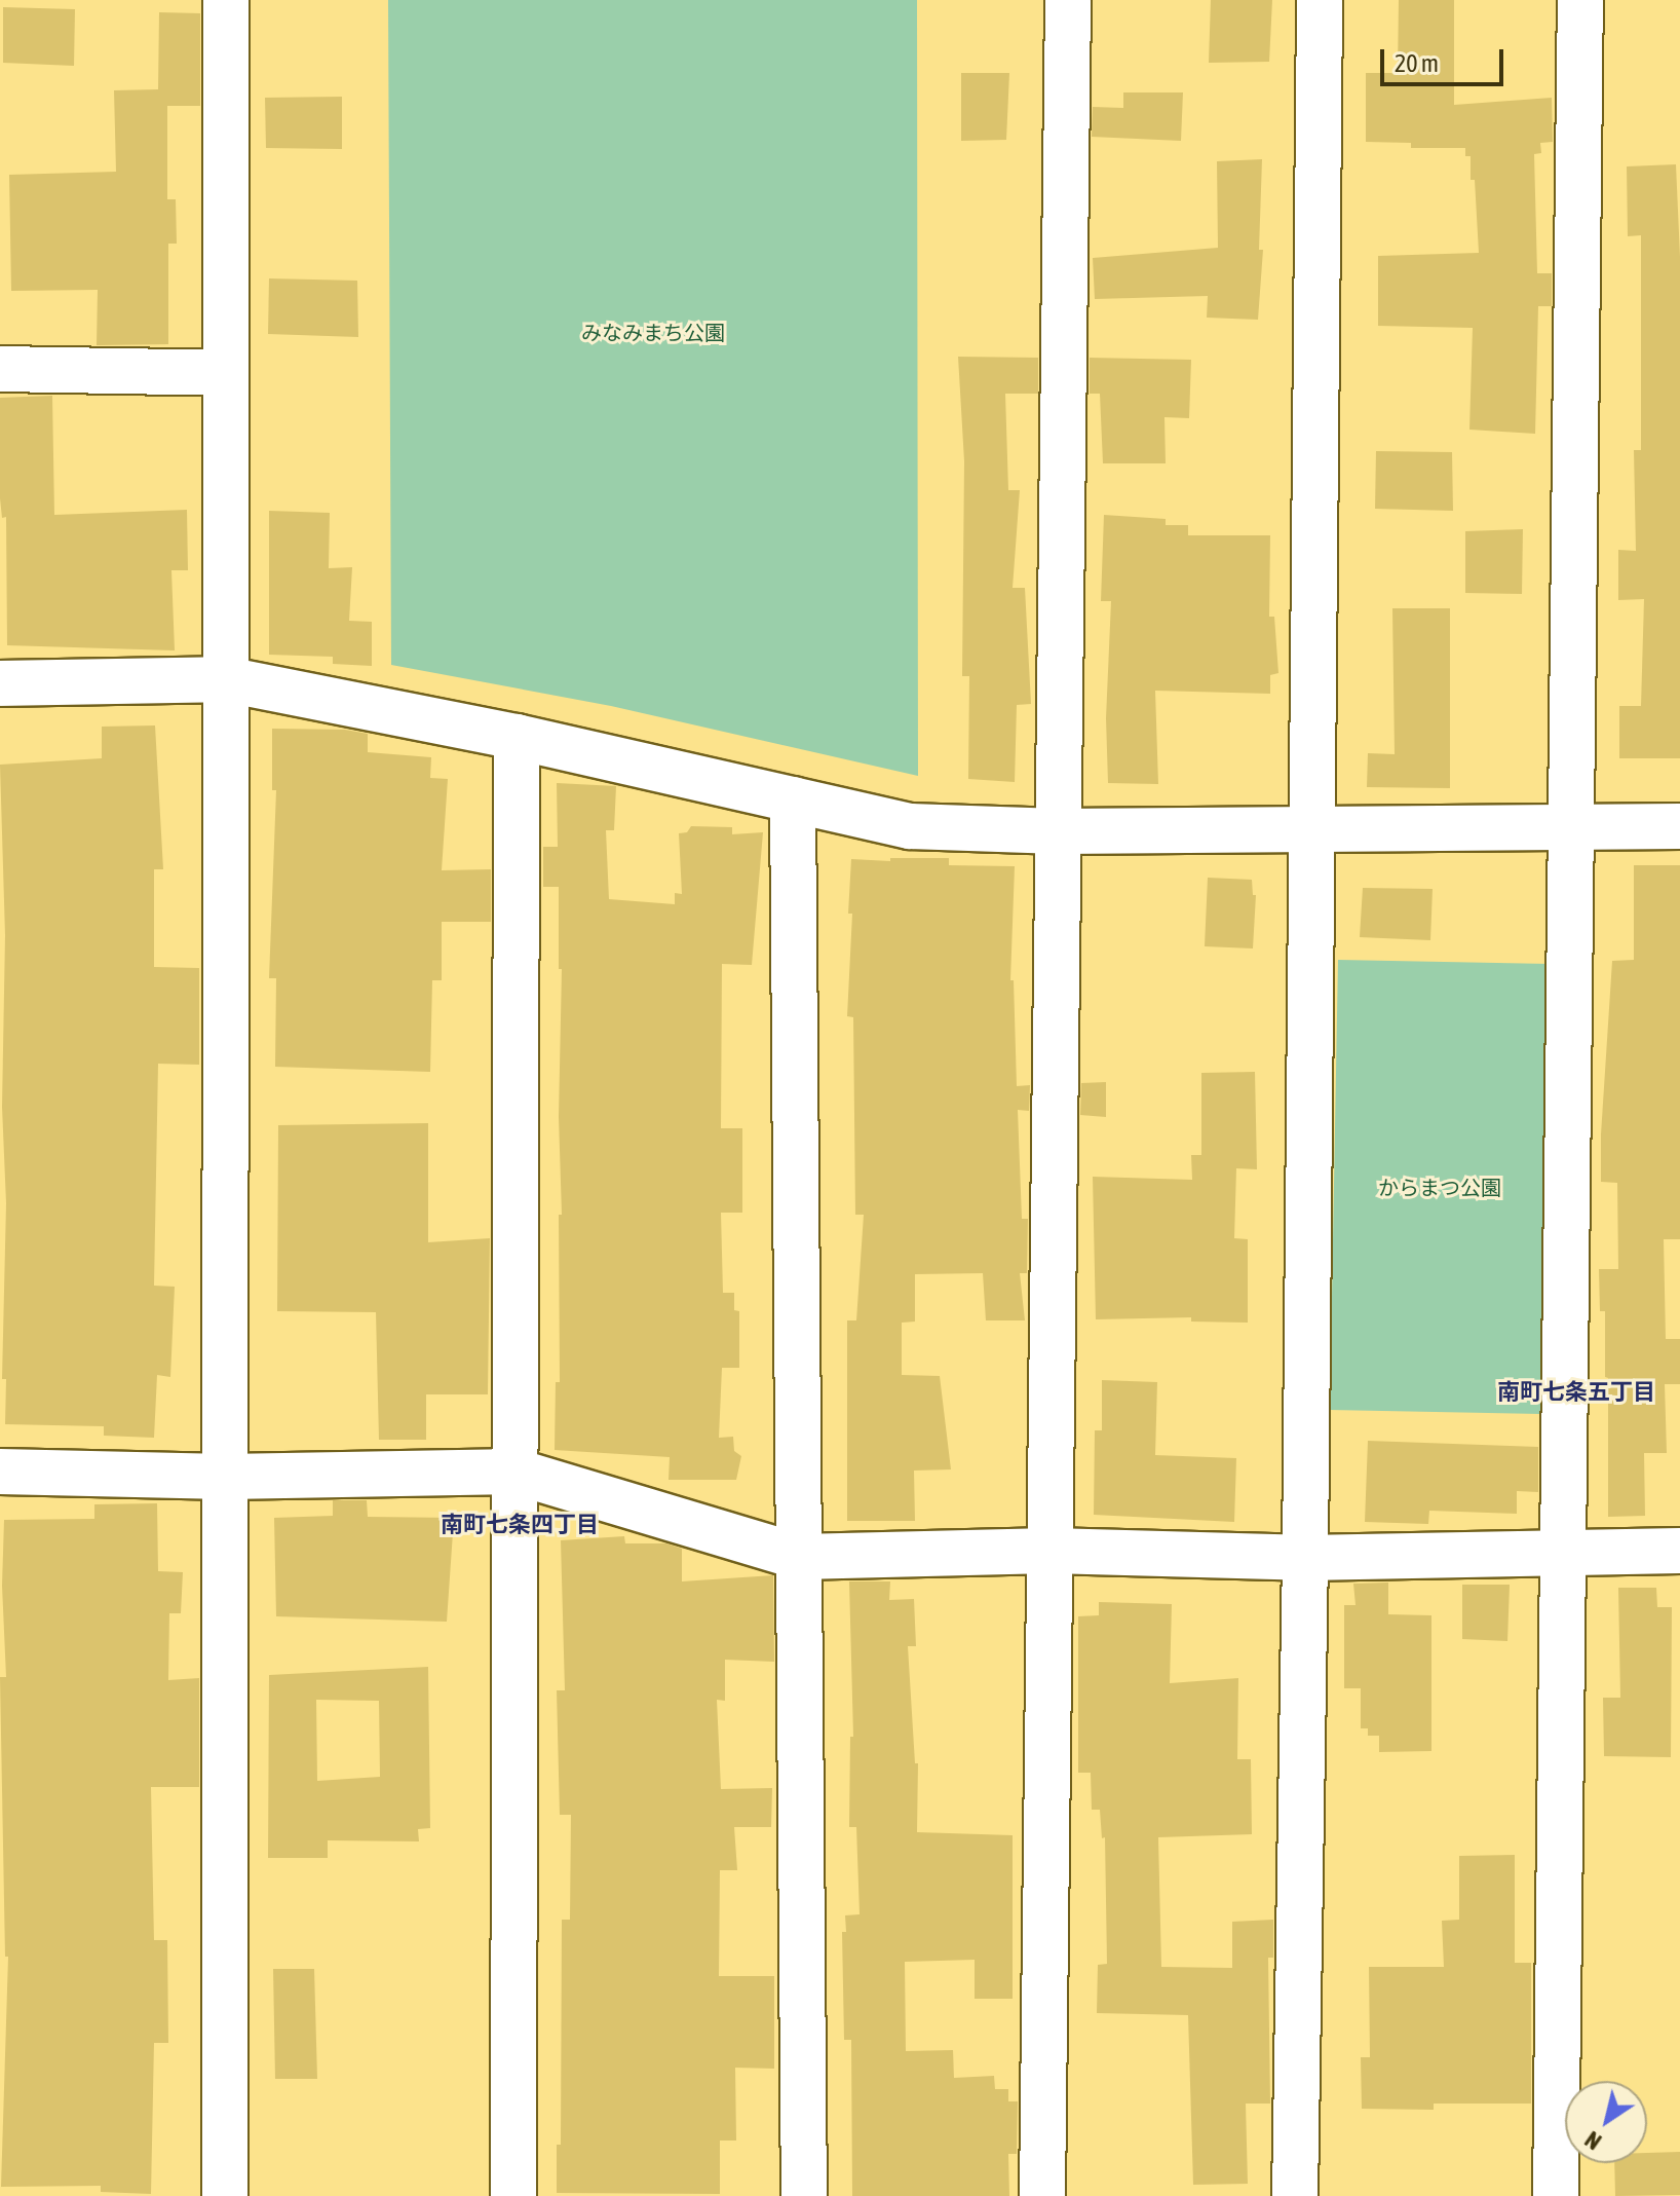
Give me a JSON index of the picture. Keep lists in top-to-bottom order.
{
  "districts": ["南町七条五丁目", "南町七条四丁目"],
  "parks": ["みなみまち公園", "からまつ公園"],
  "scale_bar": "20 m",
  "north": "bottom left"
}
